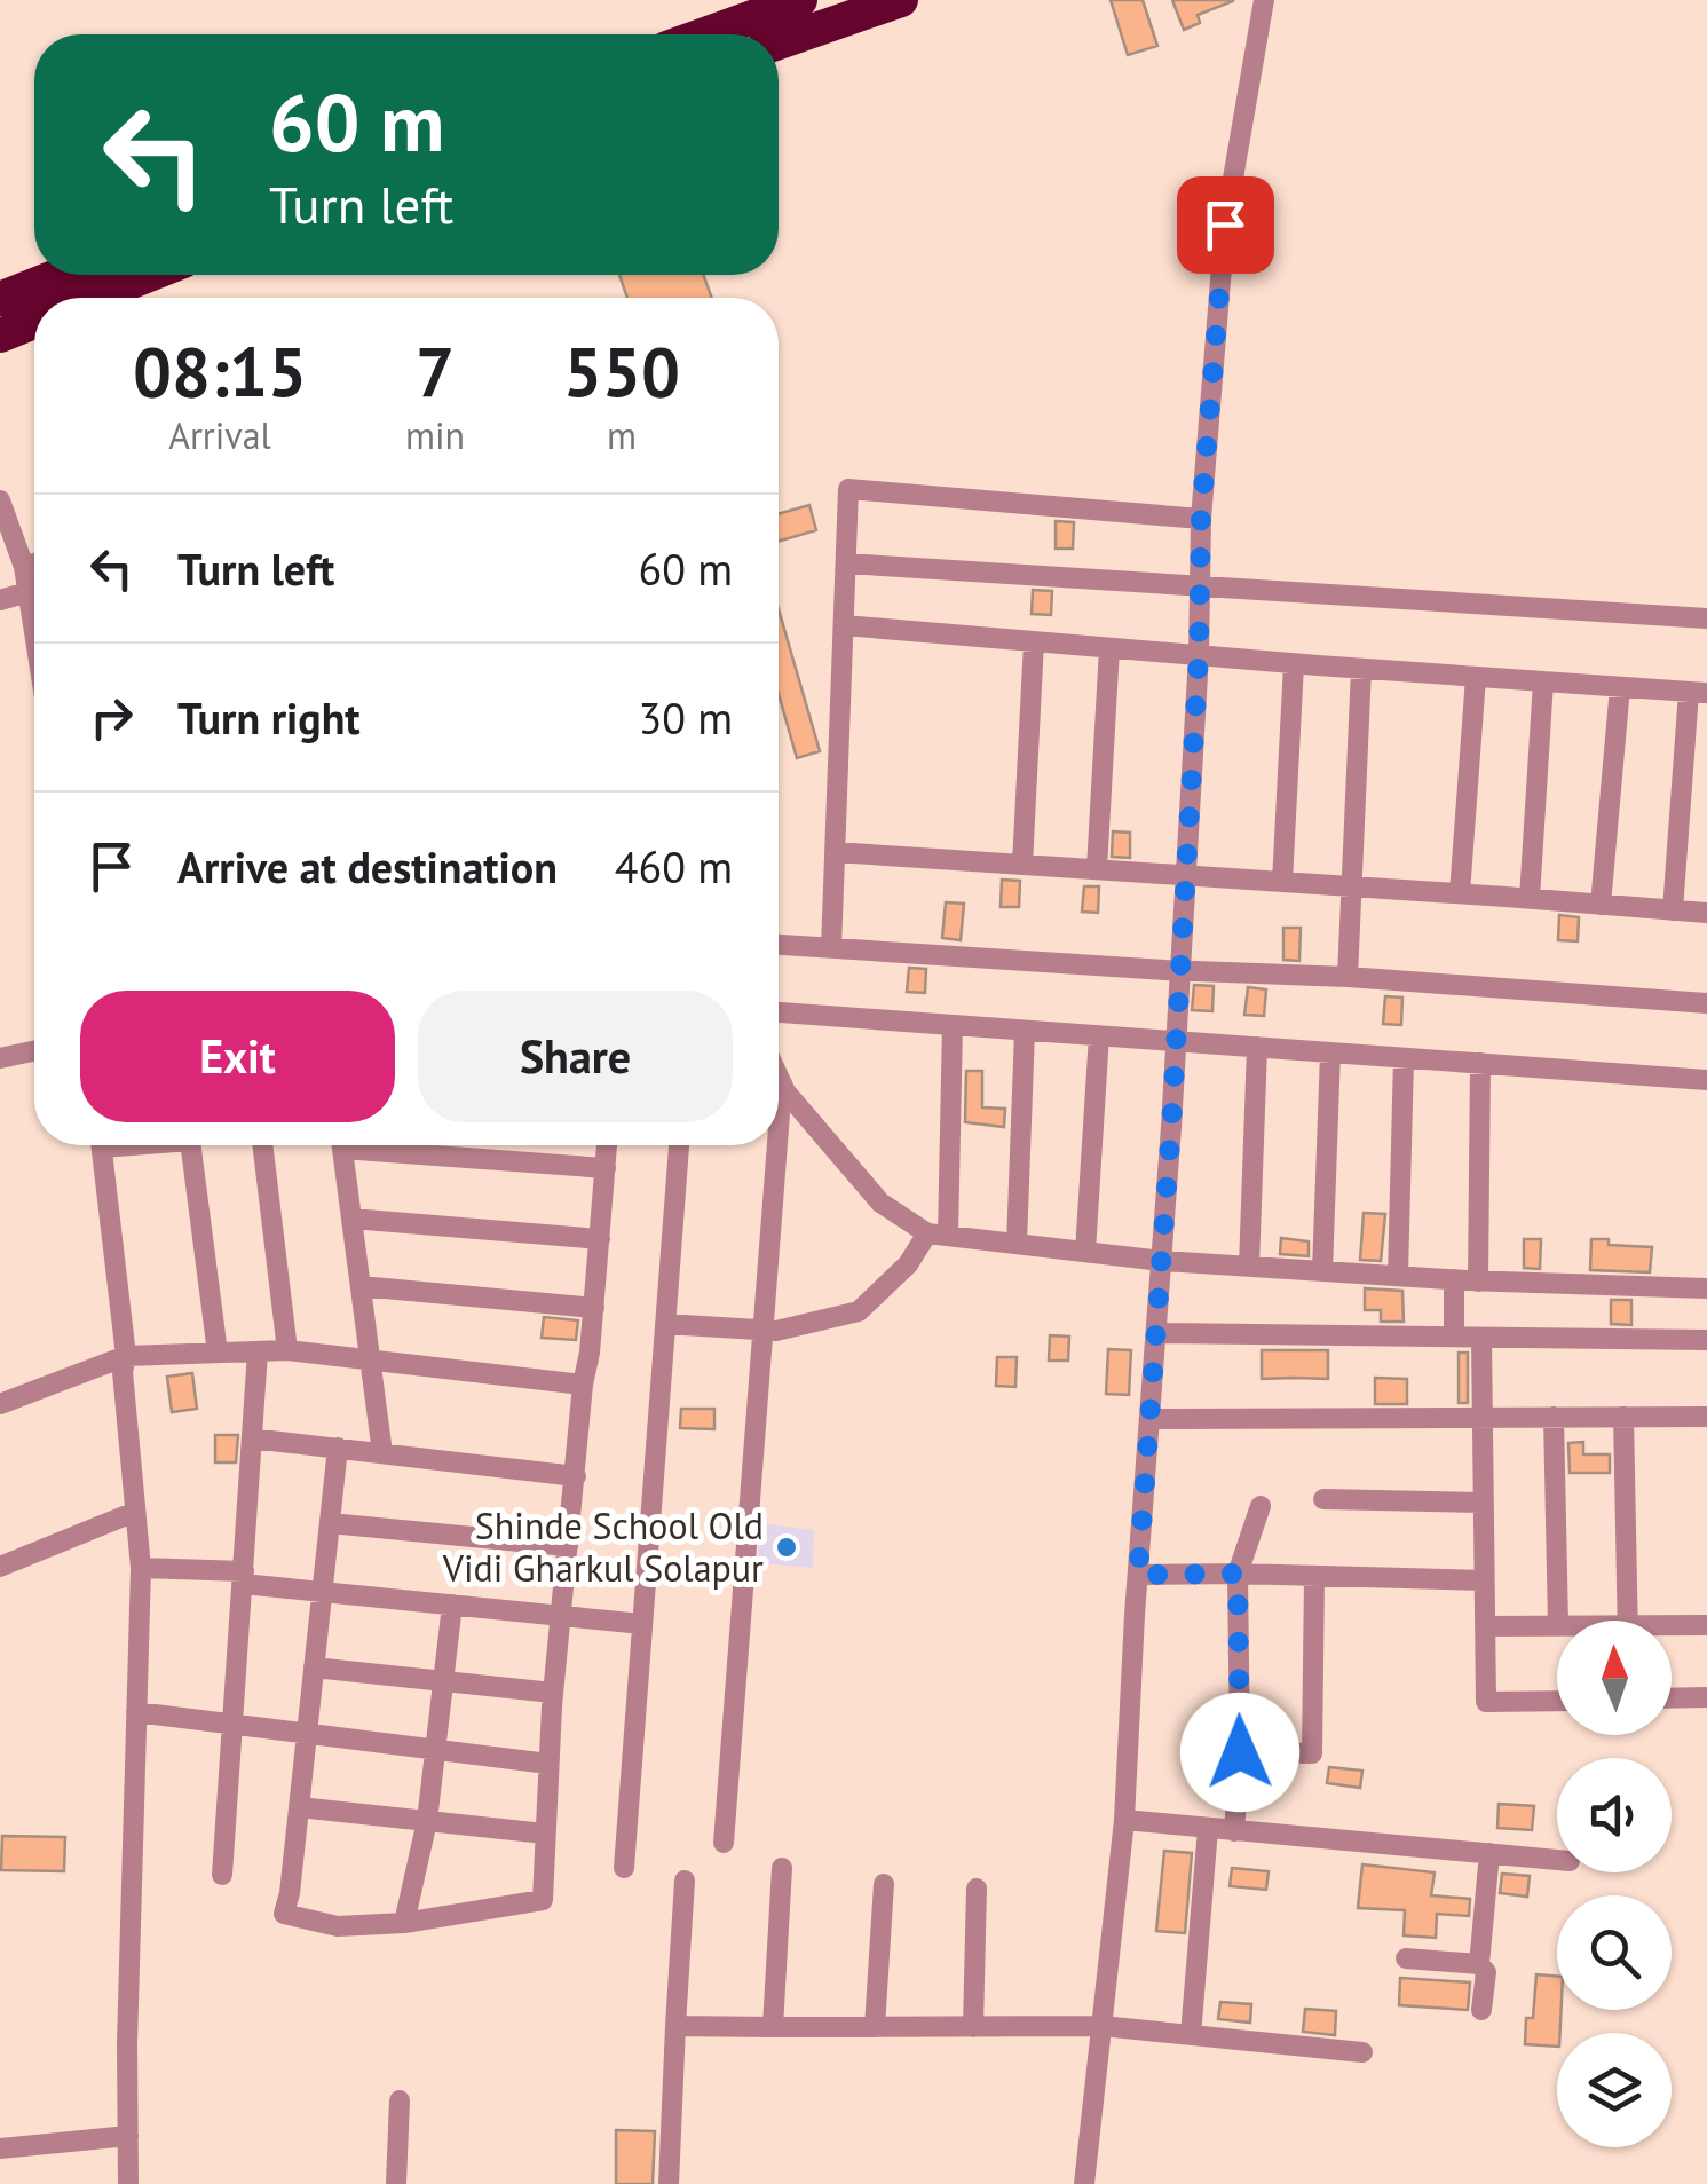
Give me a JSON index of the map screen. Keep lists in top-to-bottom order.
{
  "places": ["Shinde School Old Vidi Gharkul Solapur"],
  "north": "top",
  "page": {
    "turn": ["60 m", "Turn left"],
    "eta": [
      "08:15",
      "Arrival",
      "7",
      "min",
      "550",
      "m"
    ],
    "list": [
      {
        "name": "Turn left",
        "value": "60 m"
      },
      {
        "name": "Turn right",
        "value": "30 m"
      },
      {
        "name": "Arrive at destination",
        "value": "460 m"
      }
    ],
    "buttons": ["Exit", "Share"]
  }
}
